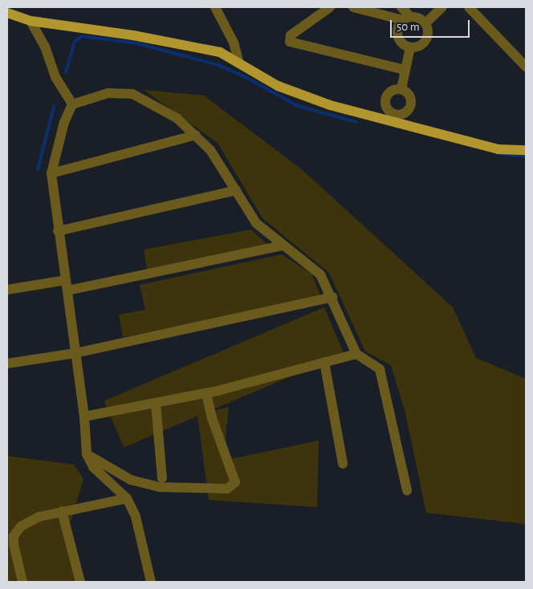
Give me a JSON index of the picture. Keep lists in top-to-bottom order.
{
  "scale_bar": "50 m"
}
